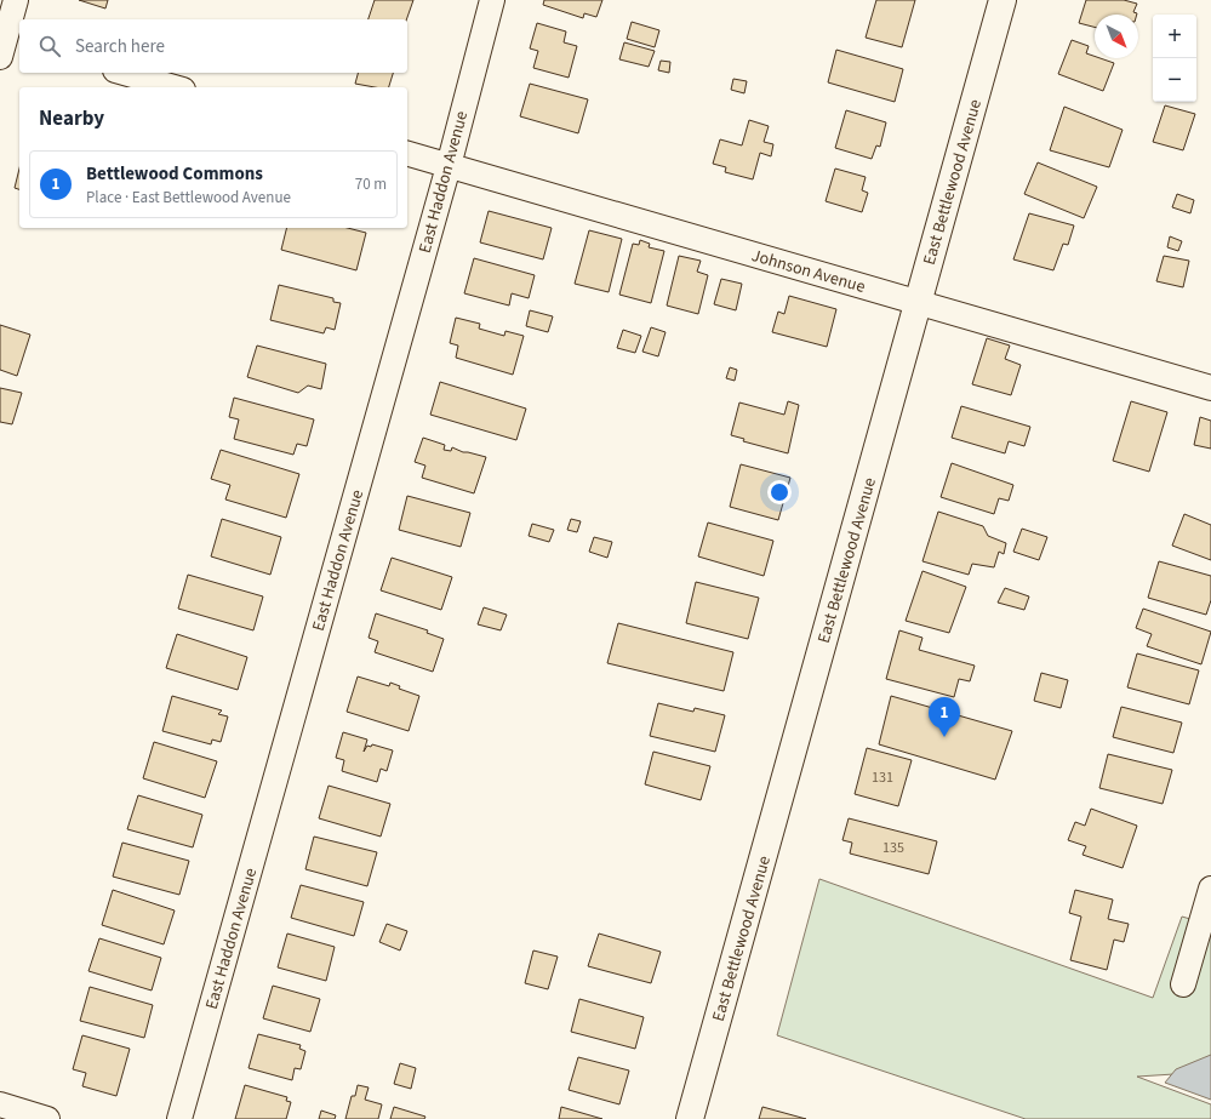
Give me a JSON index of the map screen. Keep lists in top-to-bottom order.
{
  "streets": {
    "street": ["East Haddon Avenue", "East Bettlewood Avenue", "Johnson Avenue"]
  },
  "crossings": [
    ["East Haddon Avenue", "Johnson Avenue"],
    ["East Bettlewood Avenue", "Johnson Avenue"]
  ],
  "house_numbers": ["131", "135"],
  "north": "bottom right",
  "page": {
    "map_buttons": ["+", "−"],
    "search": "Search here",
    "heading": "Nearby",
    "list": [
      {
        "mark": "1",
        "name": "Bettlewood Commons",
        "note": "Place · East Bettlewood Avenue",
        "value": "70 m"
      }
    ],
    "pins": "1"
  }
}
